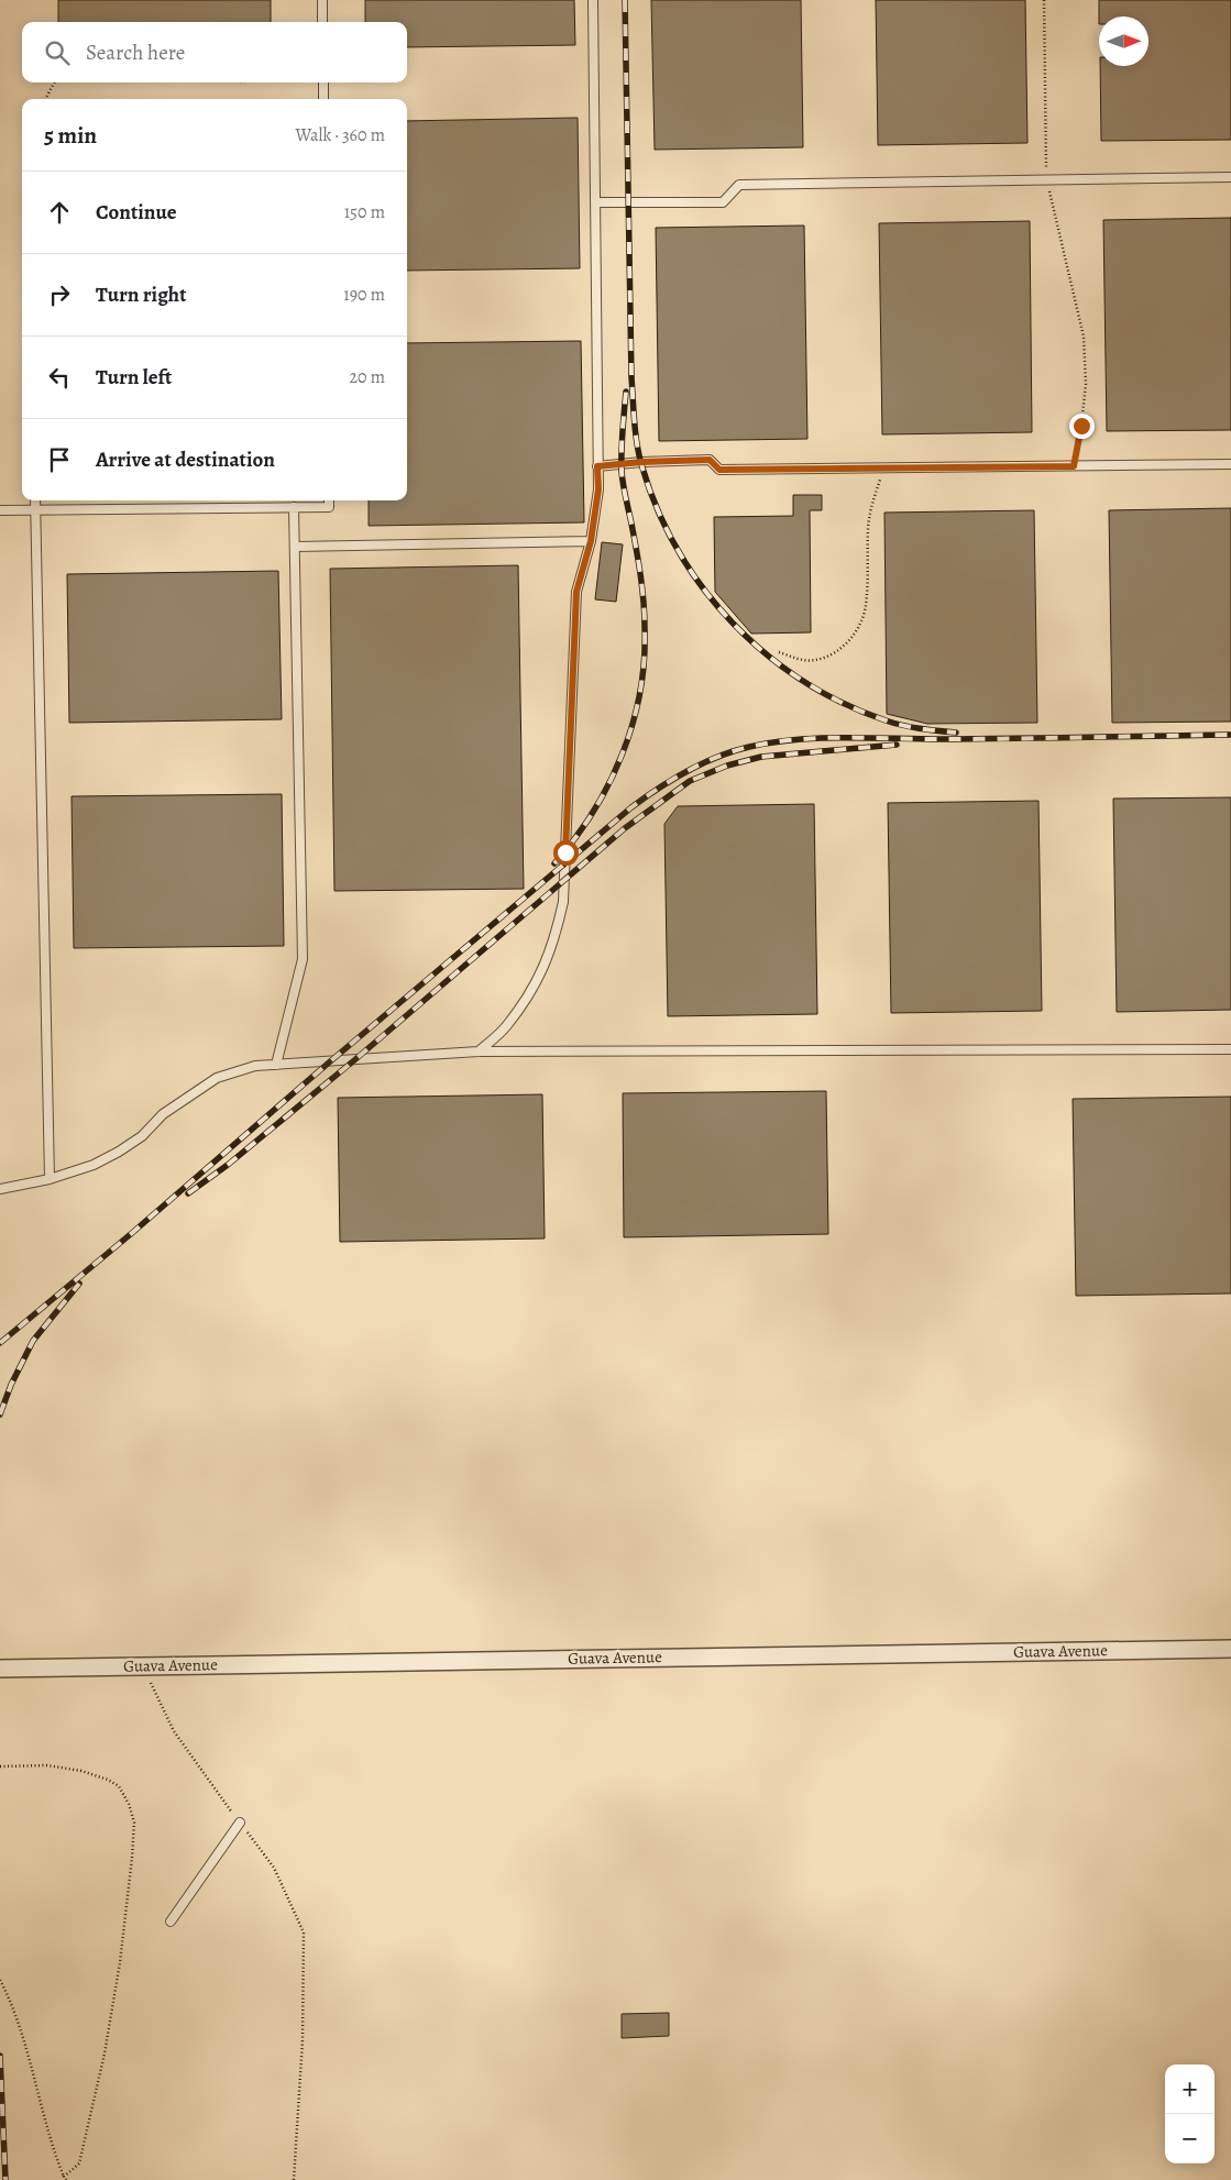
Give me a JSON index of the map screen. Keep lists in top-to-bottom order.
{
  "streets": {
    "street": ["Guava Avenue"]
  },
  "north": "right",
  "page": {
    "search": "Search here",
    "heading": ["5 min", "Walk · 360 m"],
    "list": [
      ["Continue", "150 m"],
      ["Turn right", "190 m"],
      ["Turn left", "20 m"],
      "Arrive at destination"
    ],
    "map_buttons": ["+", "−"]
  }
}
